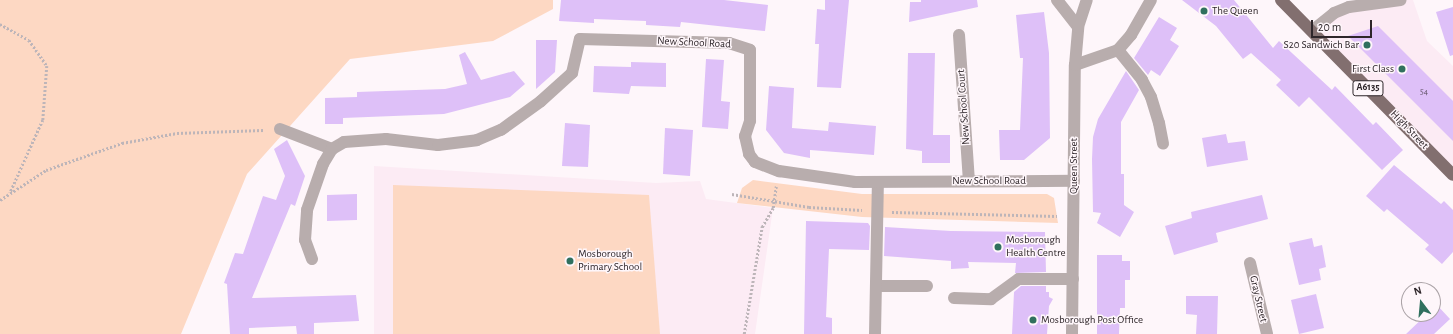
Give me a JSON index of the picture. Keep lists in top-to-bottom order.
{
  "streets": {
    "main road": ["A6135", "High Street"],
    "street": [
      "New School Road",
      "New School Court",
      "Queen Street",
      "Gray Street"
    ]
  },
  "crossings": [
    ["New School Road", "New School Court"],
    ["New School Road", "Queen Street"]
  ],
  "places": [
    "The Queen",
    "S20 Sandwich Bar",
    "First Class",
    "Mosborough Health Centre",
    "Mosborough Primary School",
    "Mosborough Post Office"
  ],
  "house_numbers": ["54"],
  "scale_bar": "20 m",
  "north": "top"
}
